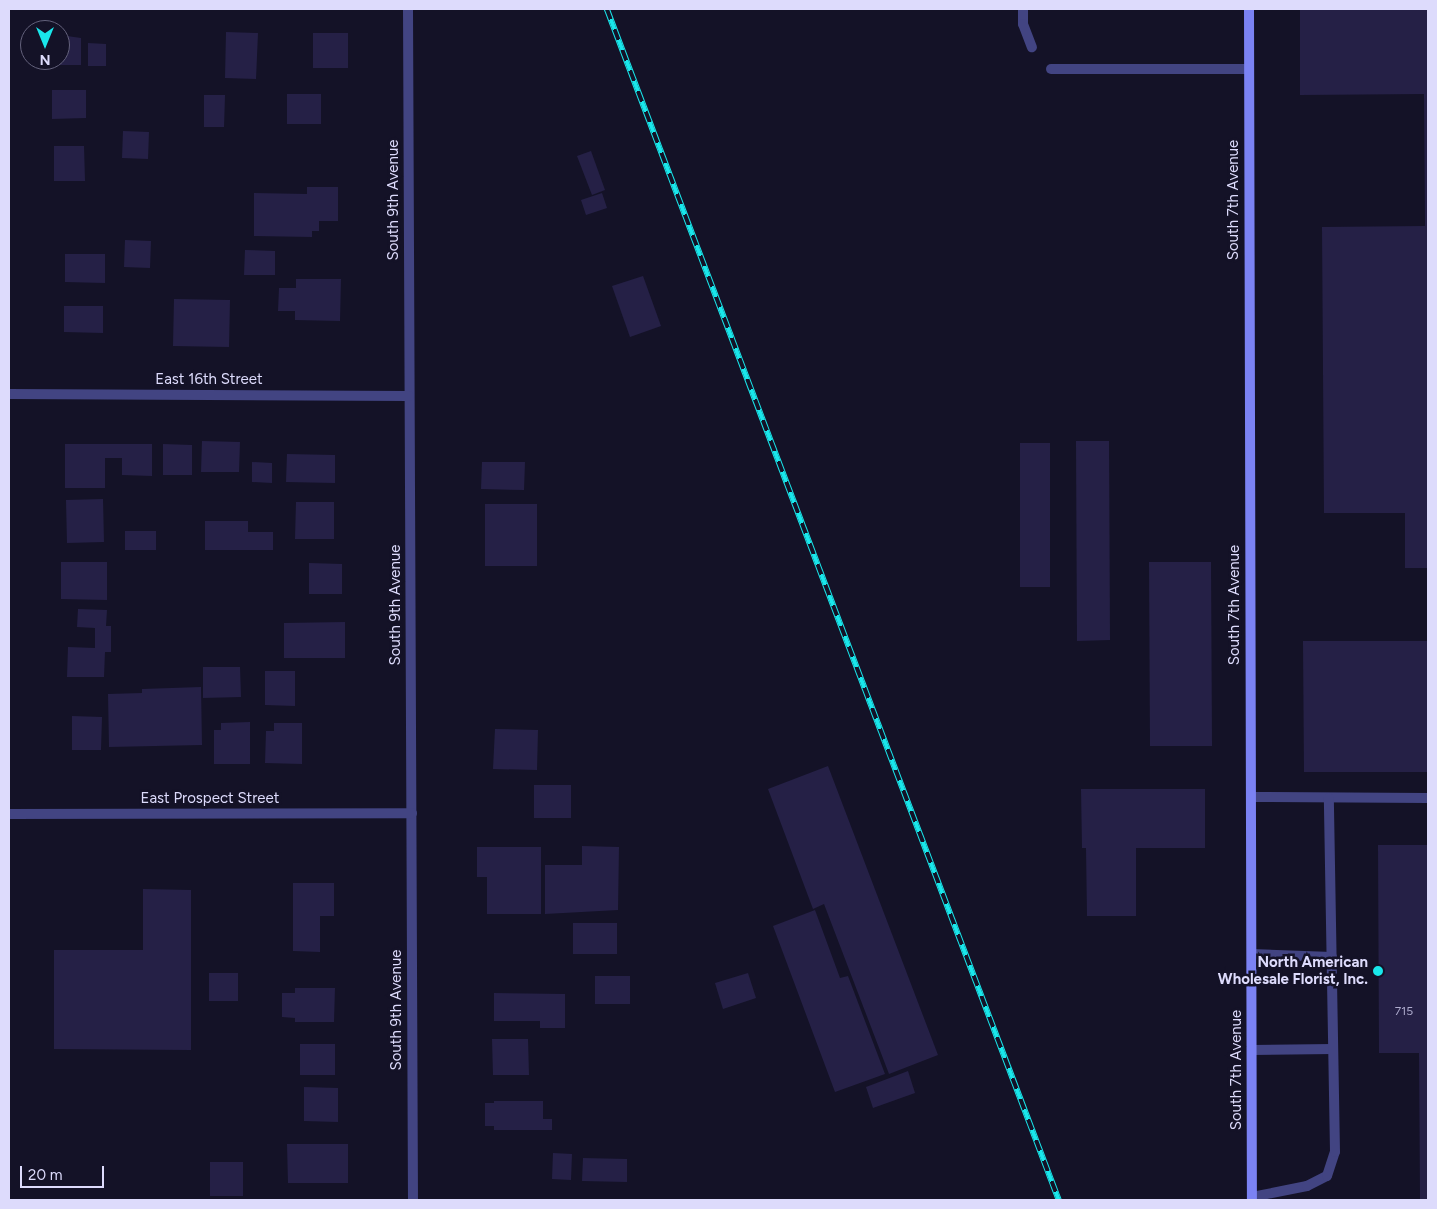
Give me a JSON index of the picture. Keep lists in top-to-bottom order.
{
  "streets": {
    "street": [
      "South 9th Avenue",
      "South 7th Avenue",
      "East 16th Street",
      "East Prospect Street"
    ]
  },
  "crossings": [
    ["South 9th Avenue", "East 16th Street"],
    ["South 9th Avenue", "East Prospect Street"]
  ],
  "places": ["North American Wholesale Florist, Inc."],
  "house_numbers": ["715"],
  "scale_bar": "20 m",
  "north": "bottom"
}
